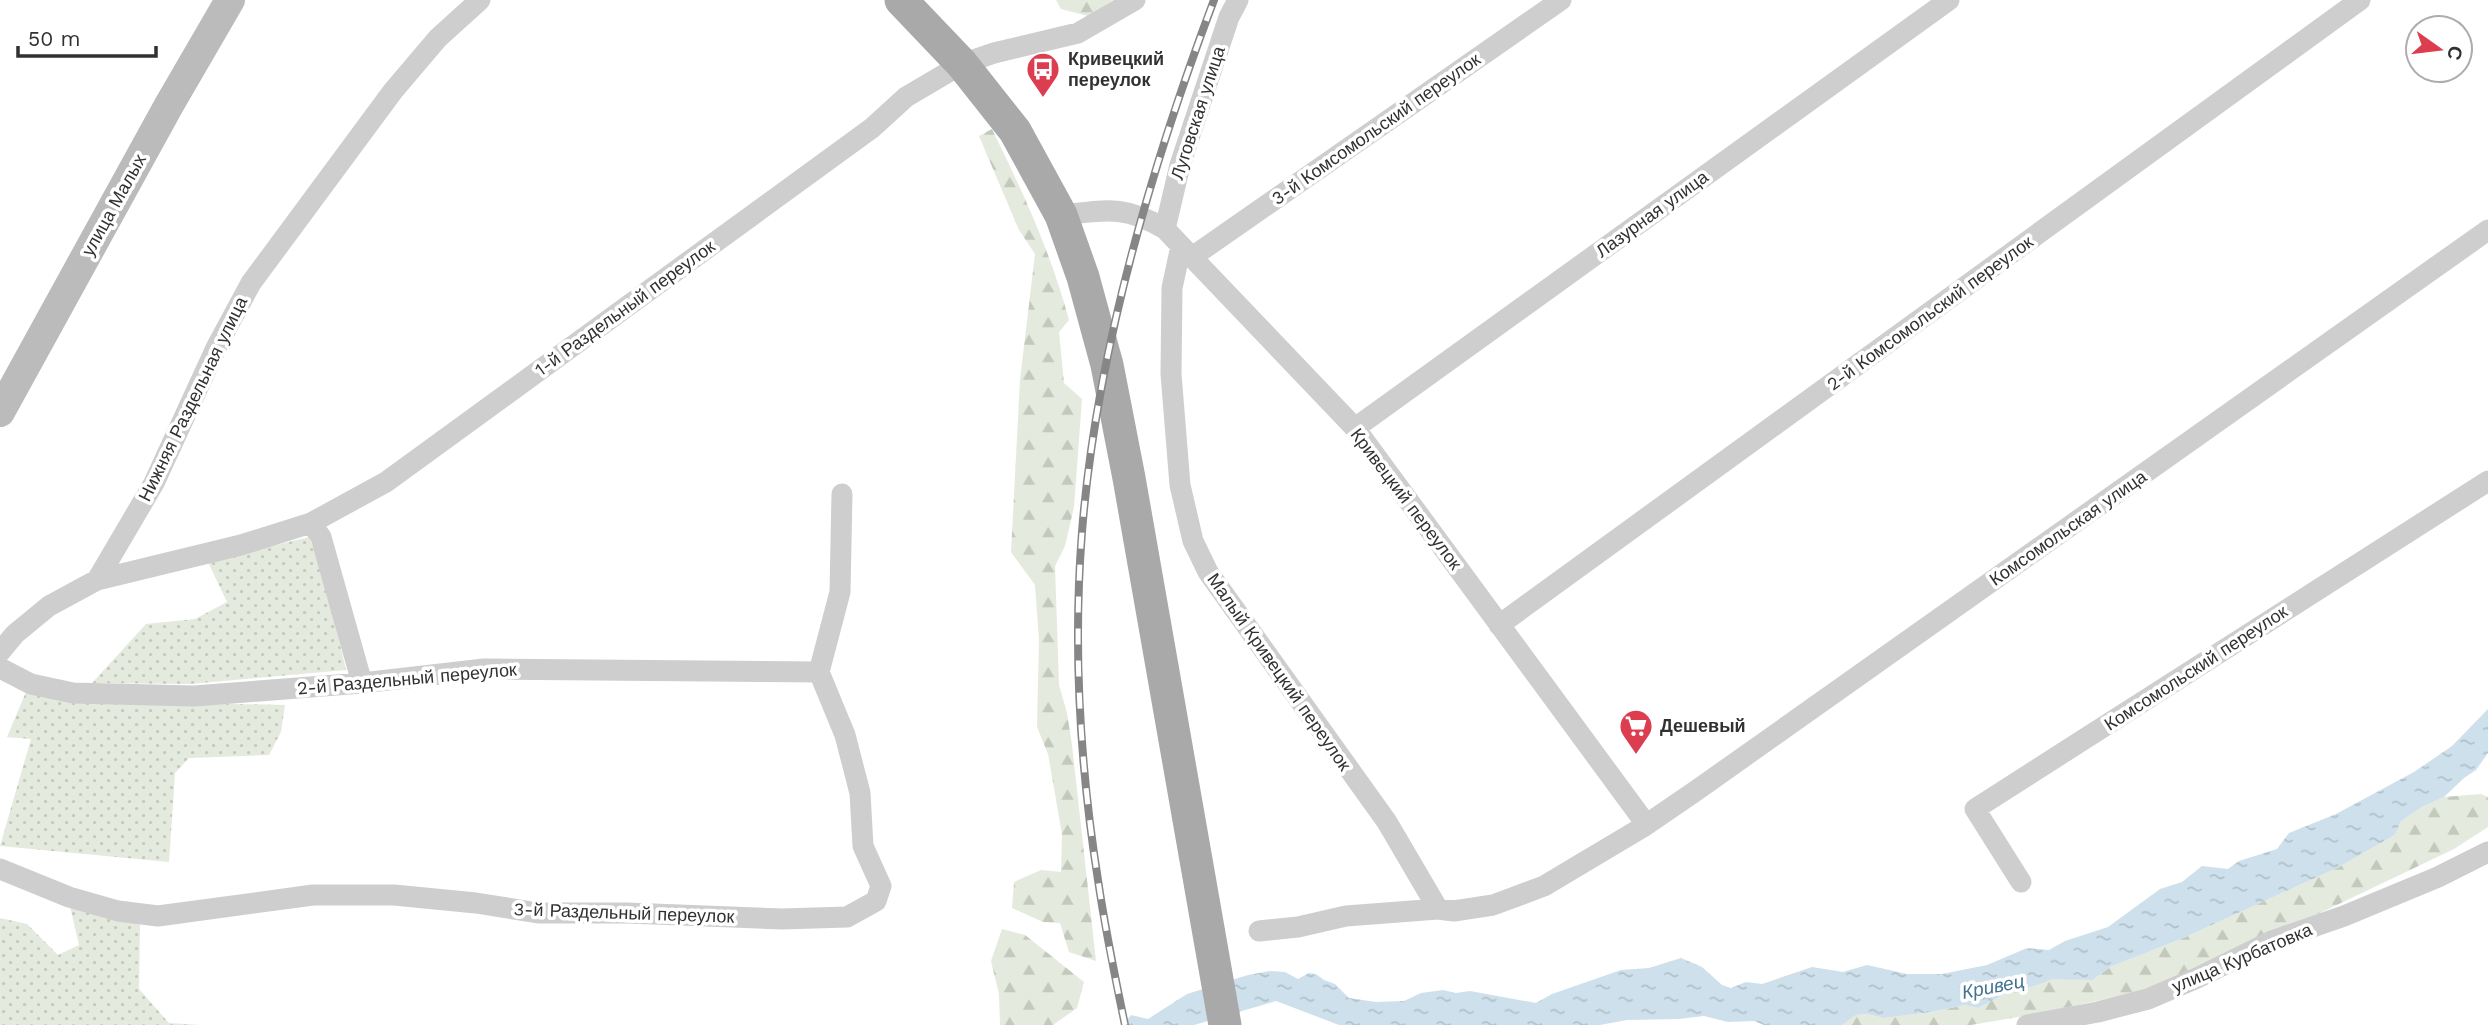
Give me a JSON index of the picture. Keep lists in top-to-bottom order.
{
  "streets": {
    "street": [
      "Луговская улица",
      "3-й Комсомольский переулок",
      "улица Малых",
      "Лазурная улица",
      "1-й Раздельный переулок",
      "2-й Комсомольский переулок",
      "Нижняя Раздельная улица",
      "Кривецкий переулок",
      "Комсомольская улица",
      "Комсомольский переулок",
      "Малый Кривецкий переулок",
      "2-й Раздельный переулок",
      "3-й Раздельный переулок",
      "улица Курбатовка"
    ]
  },
  "crossings": [
    ["Луговская улица", "Кривецкий переулок"],
    ["3-й Комсомольский переулок", "Кривецкий переулок"],
    ["3-й Комсомольский переулок", "Малый Кривецкий переулок"],
    ["Лазурная улица", "Кривецкий переулок"],
    ["1-й Раздельный переулок", "Нижняя Раздельная улица"],
    ["2-й Комсомольский переулок", "Кривецкий переулок"],
    ["Кривецкий переулок", "Комсомольская улица"],
    ["Кривецкий переулок", "Малый Кривецкий переулок"],
    ["Комсомольская улица", "Малый Кривецкий переулок"],
    ["2-й Раздельный переулок", "3-й Раздельный переулок"]
  ],
  "water": ["Кривец"],
  "places": {
    "bus stop": ["Кривецкий переулок"],
    "supermarket": ["Дешевый"]
  },
  "scale_bar": "50 m",
  "north": "right"
}
